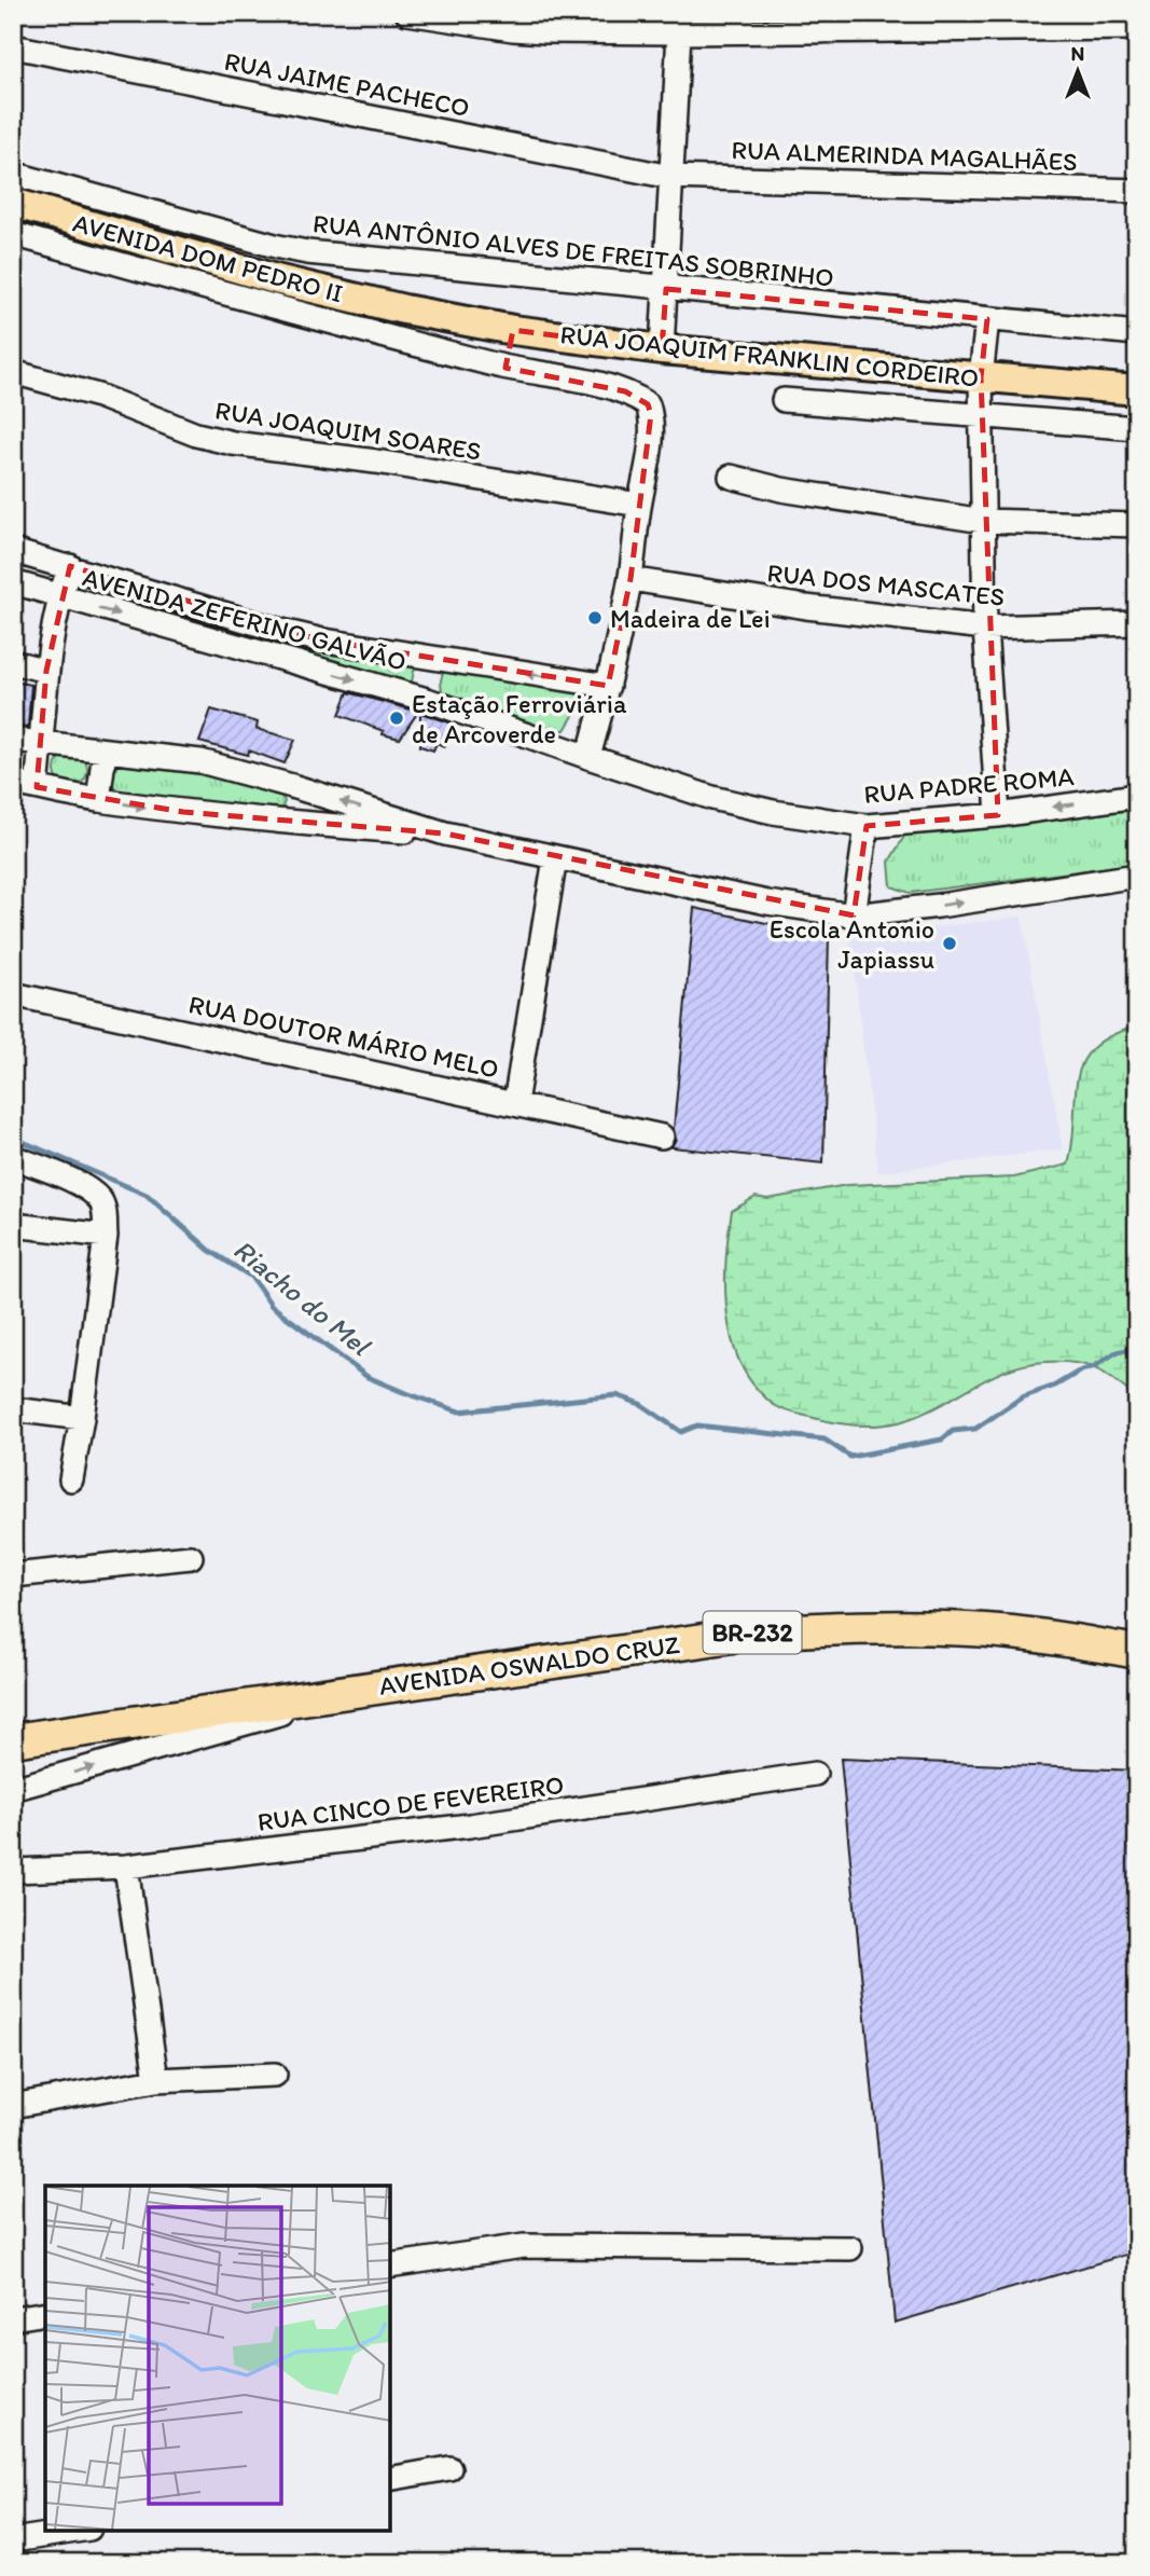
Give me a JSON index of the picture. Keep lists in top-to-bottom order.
{
  "streets": {
    "highway": ["BR-232", "AVENIDA OSWALDO CRUZ"],
    "main road": ["AVENIDA DOM PEDRO II", "RUA JOAQUIM FRANKLIN CORDEIRO"],
    "street": [
      "RUA JAIME PACHECO",
      "RUA ALMERINDA MAGALHÃES",
      "RUA ANTÔNIO ALVES DE FREITAS SOBRINHO",
      "RUA JOAQUIM SOARES",
      "RUA DOS MASCATES",
      "AVENIDA ZEFERINO GALVÃO",
      "RUA PADRE ROMA",
      "RUA DOUTOR MÁRIO MELO",
      "RUA CINCO DE FEVEREIRO"
    ]
  },
  "crossings": [
    ["RUA JAIME PACHECO", "RUA ALMERINDA MAGALHÃES"],
    ["AVENIDA DOM PEDRO II", "RUA JOAQUIM FRANKLIN CORDEIRO"],
    ["AVENIDA ZEFERINO GALVÃO", "RUA PADRE ROMA"]
  ],
  "water": ["Riacho do Mel"],
  "places": ["Madeira de Lei", "Estação Ferroviária de Arcoverde", "Escola Antonio Japiassu"],
  "north": "top"
}
